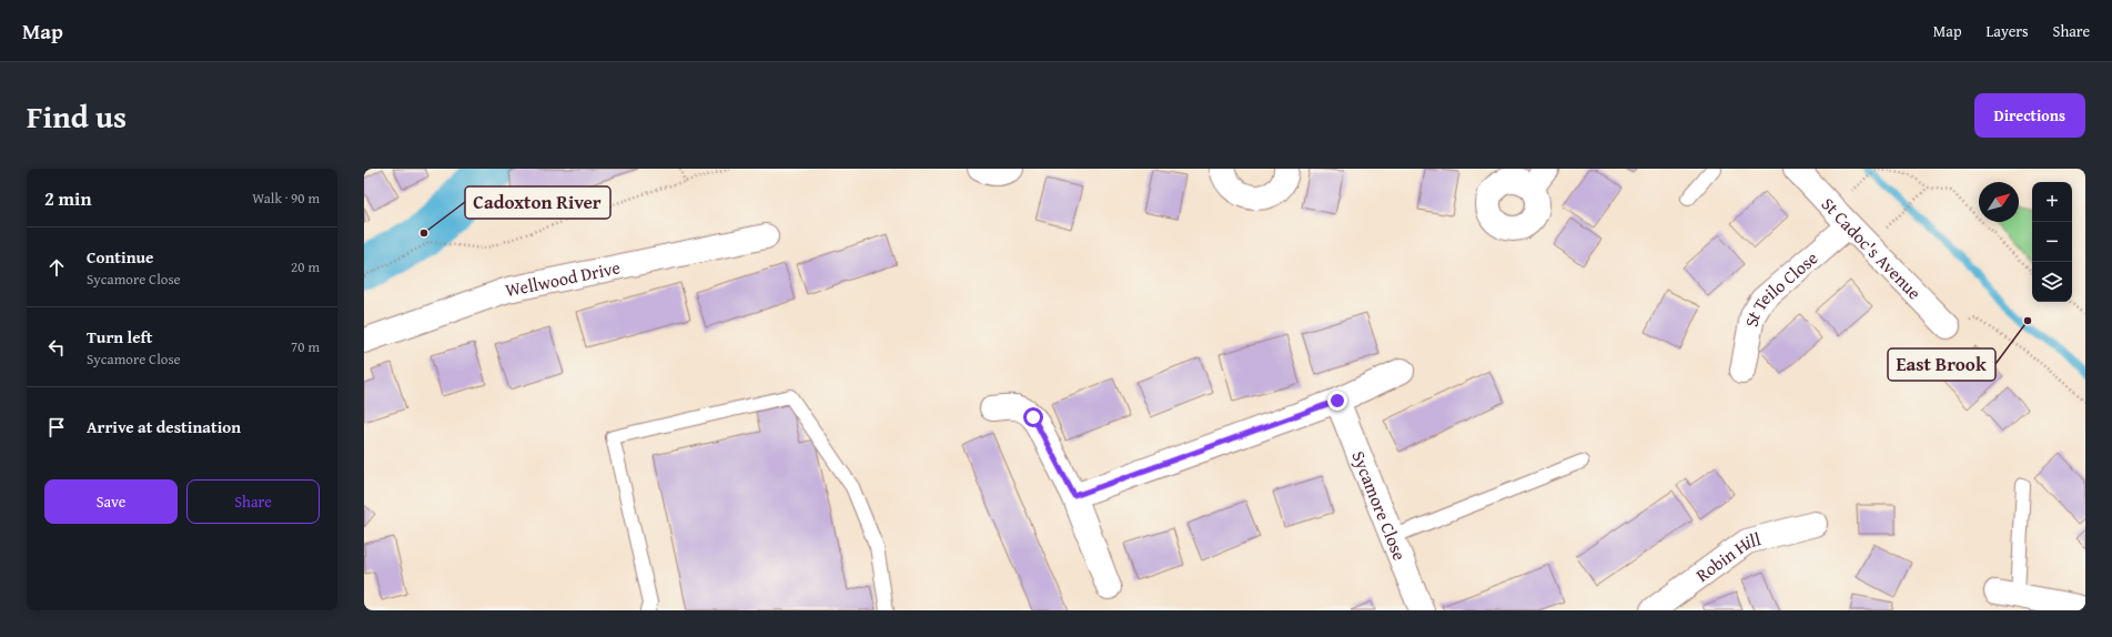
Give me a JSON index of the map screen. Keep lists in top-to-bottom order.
{
  "streets": {
    "street": [
      "St Cadoc's Avenue",
      "Wellwood Drive",
      "St Teilo Close",
      "Sycamore Close",
      "Robin Hill"
    ]
  },
  "crossings": [
    ["St Cadoc's Avenue", "St Teilo Close"]
  ],
  "places": ["Cadoxton River", "East Brook"],
  "north": "top right",
  "page": {
    "header": "Map",
    "nav": ["Map", "Layers", "Share"],
    "title": "Find us",
    "buttons": [
      "Directions",
      ["Save", "Share"]
    ],
    "heading": ["2 min", "Walk · 90 m"],
    "map_buttons": ["+", "−"],
    "list": [
      ["Continue", "Sycamore Close", "20 m"],
      ["Turn left", "Sycamore Close", "70 m"],
      "Arrive at destination"
    ]
  }
}
